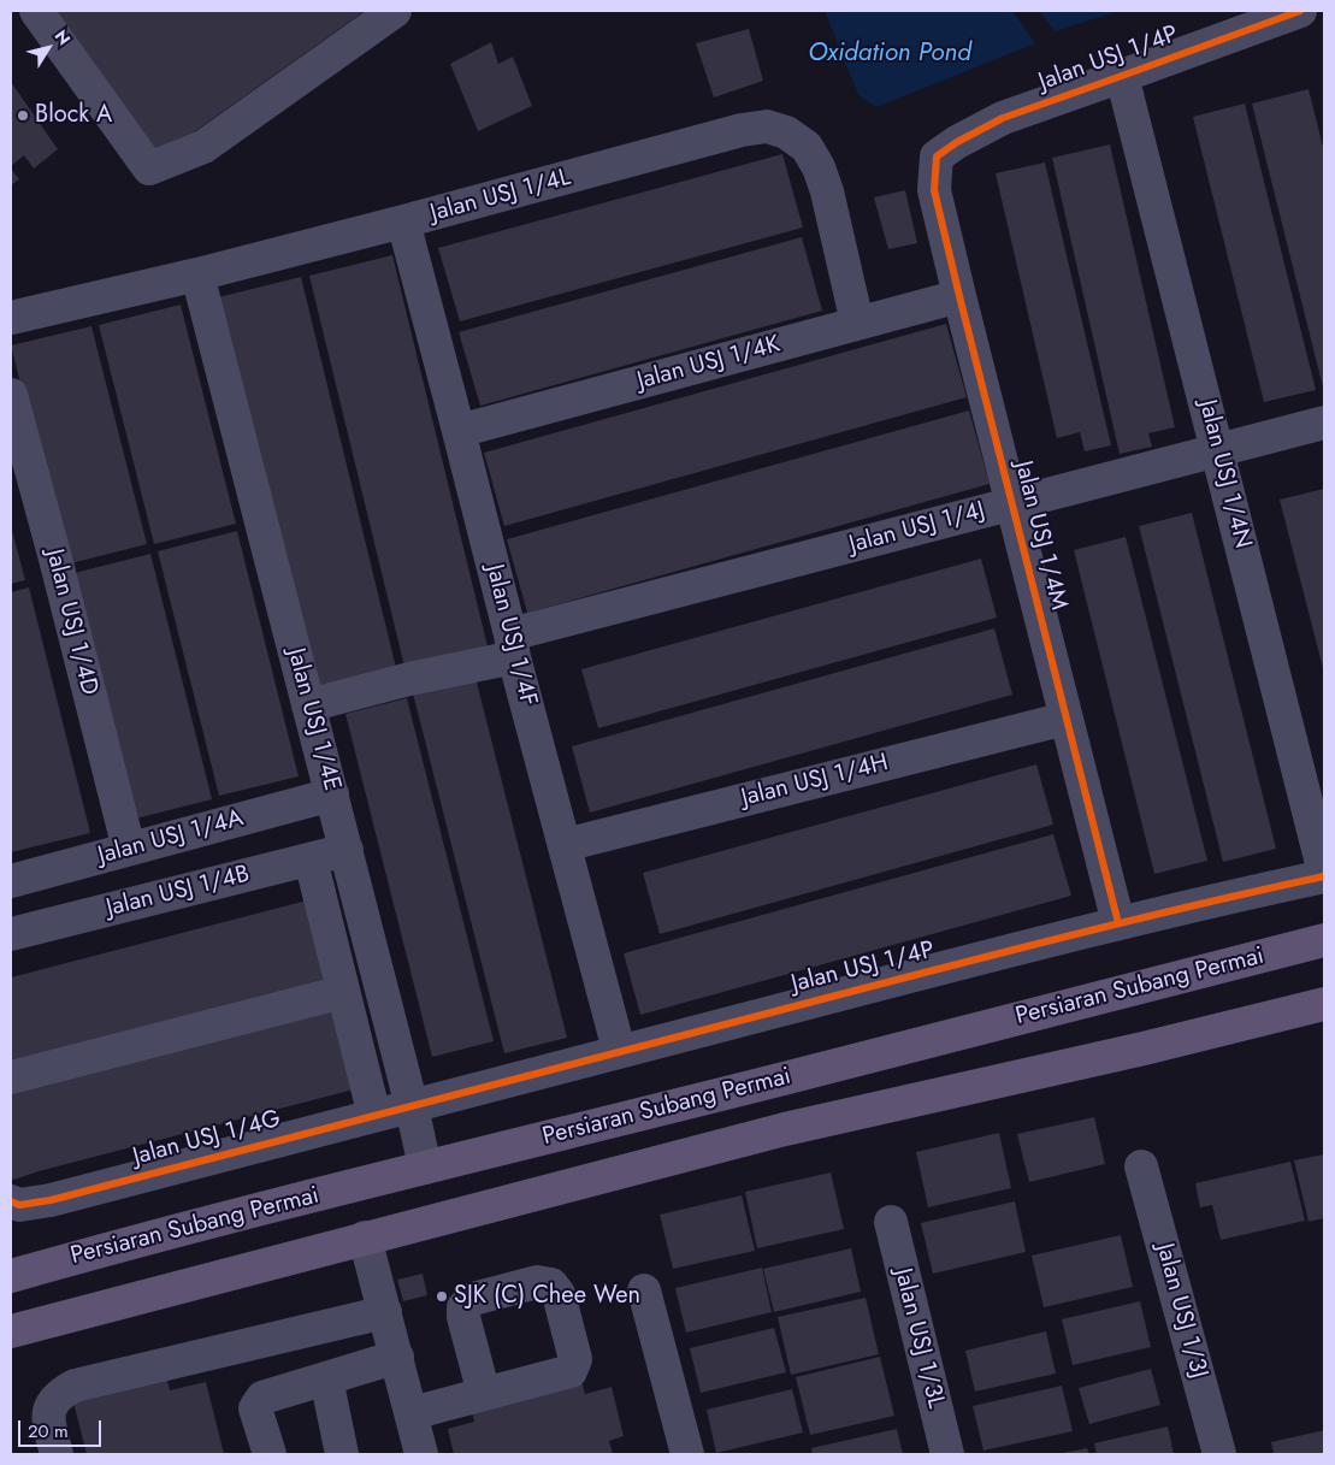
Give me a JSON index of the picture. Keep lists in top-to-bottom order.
{
  "streets": {
    "main road": ["Persiaran Subang Permai"],
    "street": [
      "Jalan USJ 1/4P",
      "Jalan USJ 1/4L",
      "Jalan USJ 1/4K",
      "Jalan USJ 1/4N",
      "Jalan USJ 1/4J",
      "Jalan USJ 1/4M",
      "Jalan USJ 1/4D",
      "Jalan USJ 1/4F",
      "Jalan USJ 1/4E",
      "Jalan USJ 1/4H",
      "Jalan USJ 1/4A",
      "Jalan USJ 1/4B",
      "Jalan USJ 1/4G",
      "Jalan USJ 1/3J",
      "Jalan USJ 1/3L"
    ]
  },
  "crossings": [
    ["Jalan USJ 1/4P", "Jalan USJ 1/4N"],
    ["Jalan USJ 1/4P", "Jalan USJ 1/4M"],
    ["Jalan USJ 1/4P", "Jalan USJ 1/4F"],
    ["Jalan USJ 1/4P", "Jalan USJ 1/4E"],
    ["Jalan USJ 1/4P", "Jalan USJ 1/4G"],
    ["Jalan USJ 1/4L", "Jalan USJ 1/4K"],
    ["Jalan USJ 1/4L", "Jalan USJ 1/4F"],
    ["Jalan USJ 1/4L", "Jalan USJ 1/4E"],
    ["Jalan USJ 1/4K", "Jalan USJ 1/4M"],
    ["Jalan USJ 1/4K", "Jalan USJ 1/4F"],
    ["Jalan USJ 1/4N", "Jalan USJ 1/4J"],
    ["Jalan USJ 1/4J", "Jalan USJ 1/4M"],
    ["Jalan USJ 1/4J", "Jalan USJ 1/4F"],
    ["Jalan USJ 1/4J", "Jalan USJ 1/4E"],
    ["Jalan USJ 1/4M", "Jalan USJ 1/4H"],
    ["Jalan USJ 1/4D", "Jalan USJ 1/4A"],
    ["Jalan USJ 1/4F", "Jalan USJ 1/4H"],
    ["Jalan USJ 1/4E", "Jalan USJ 1/4A"],
    ["Jalan USJ 1/4E", "Jalan USJ 1/4B"],
    ["Jalan USJ 1/4E", "Persiaran Subang Permai"],
    ["Jalan USJ 1/4E", "Jalan USJ 1/4G"]
  ],
  "water": ["Oxidation Pond"],
  "places": ["Block A", "SJK (C) Chee Wen"],
  "scale_bar": "20 m",
  "north": "top right"
}
